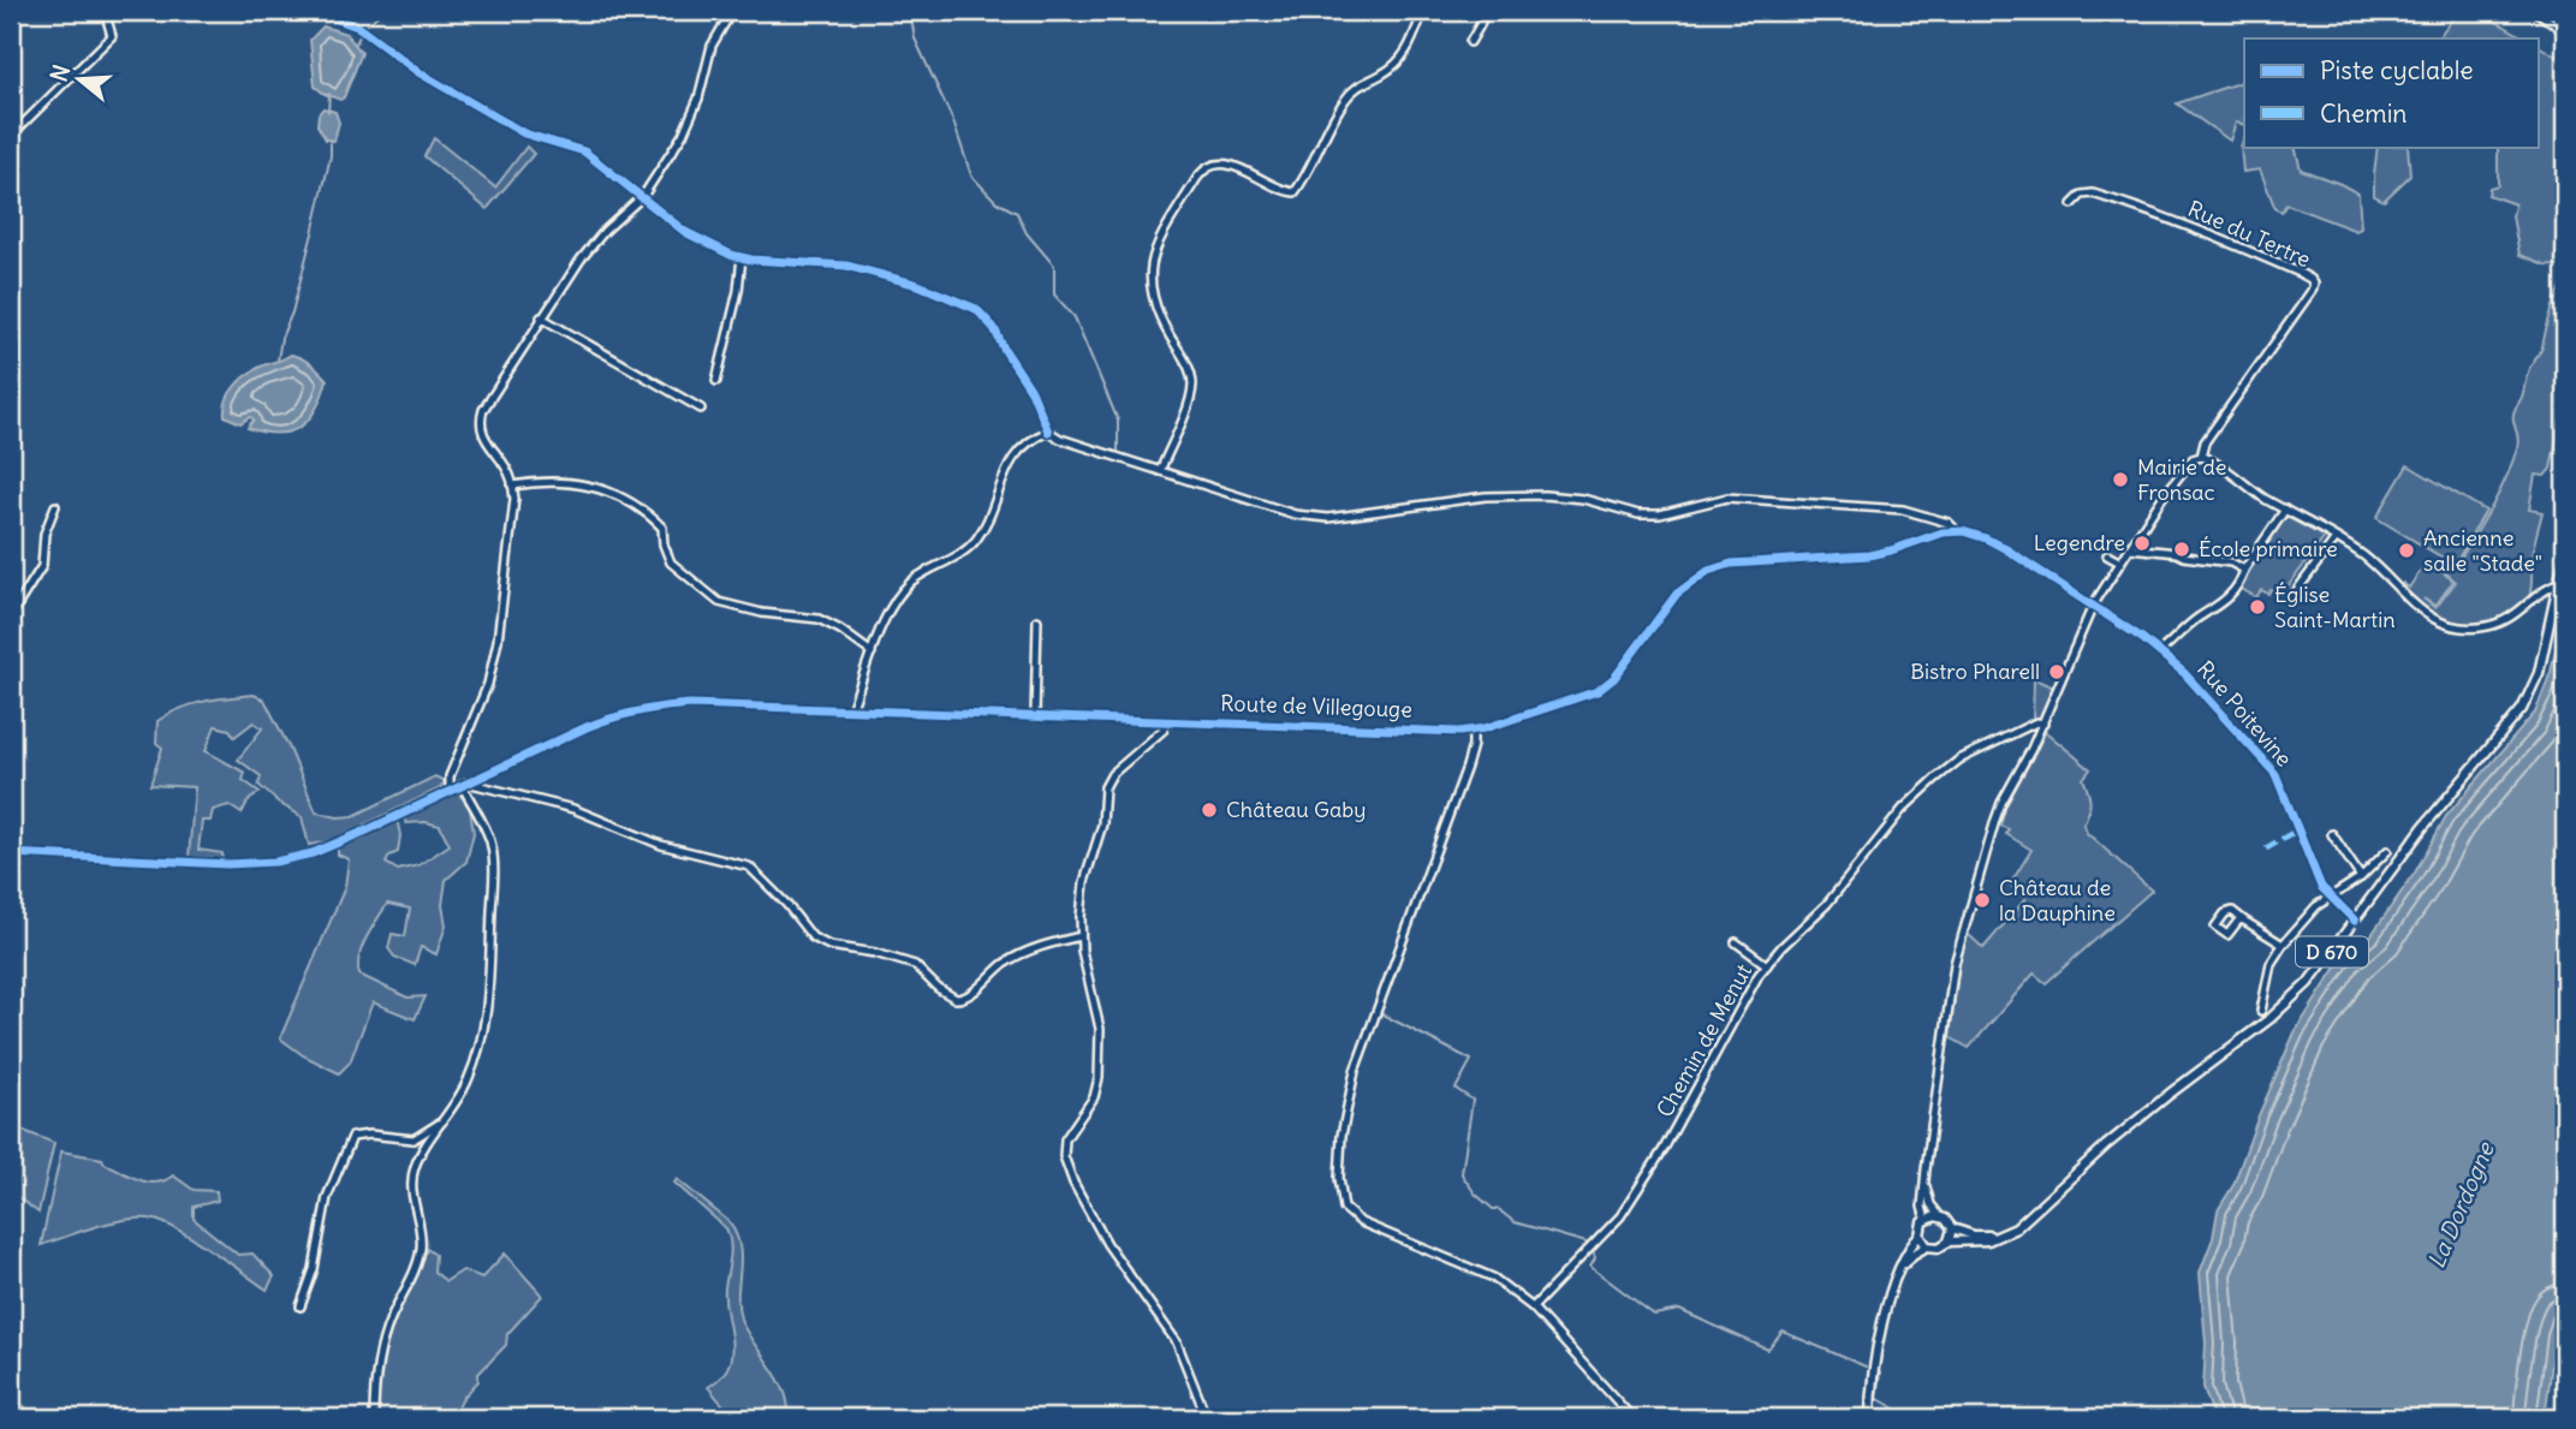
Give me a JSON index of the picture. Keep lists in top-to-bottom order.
{
  "streets": {
    "main road": ["D 670"],
    "street": [
      "Rue du Tertre",
      "Route de Villegouge",
      "Rue Poitevine",
      "Chemin de Menut"
    ]
  },
  "crossings": [
    ["Rue Poitevine", "D 670"]
  ],
  "water": ["La Dordogne"],
  "places": [
    "Mairie de Fronsac",
    "Legendre",
    "École primaire",
    "Ancienne salle \"Stade\"",
    "Église Saint-Martin",
    "Bistro Pharell",
    "Château Gaby",
    "Château de la Dauphine"
  ],
  "legend": ["Piste cyclable", "Chemin"],
  "north": "left"
}
